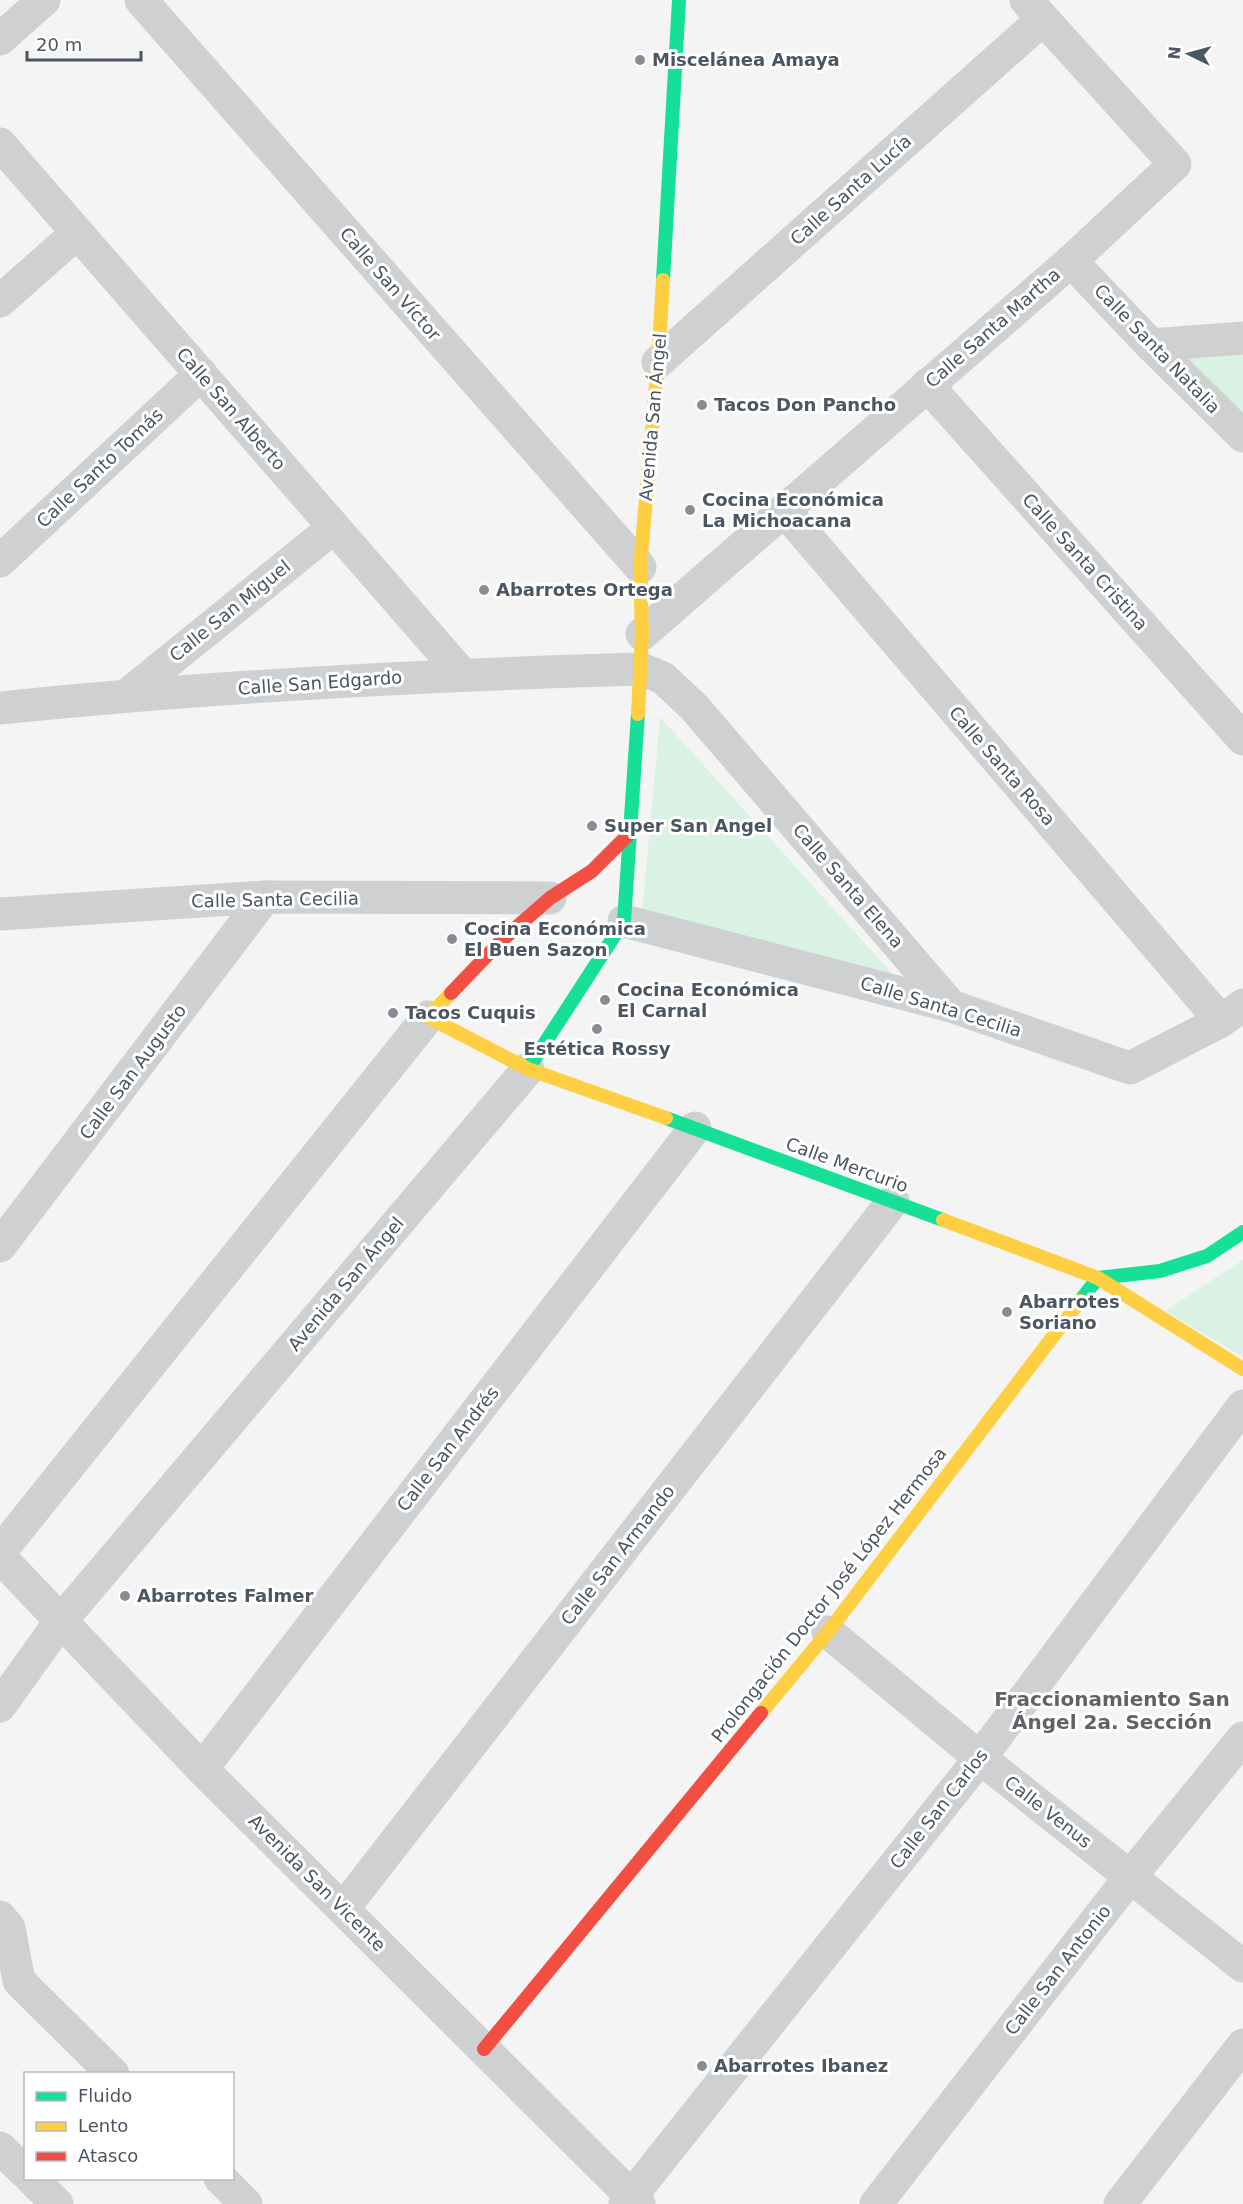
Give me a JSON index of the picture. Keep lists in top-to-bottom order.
{
  "streets": {
    "street": [
      "Calle Santa Lucía",
      "Calle San Víctor",
      "Calle Santa Martha",
      "Calle Santa Natalia",
      "Calle San Alberto",
      "Avenida San Ángel",
      "Calle Santo Tomás",
      "Calle Santa Cristina",
      "Calle San Miguel",
      "Calle San Edgardo",
      "Calle Santa Rosa",
      "Calle Santa Elena",
      "Calle Santa Cecilia",
      "Calle San Augusto",
      "Calle Mercurio",
      "Calle San Andrés",
      "Calle San Armando",
      "Prolongación Doctor José López Hermosa",
      "Calle San Carlos",
      "Calle Venus",
      "Avenida San Vicente",
      "Calle San Antonio"
    ]
  },
  "crossings": [
    ["Calle Santa Lucía", "Calle Santa Martha"],
    ["Calle Santa Lucía", "Avenida San Ángel"],
    ["Calle San Víctor", "Avenida San Ángel"],
    ["Calle Santa Martha", "Calle Santa Natalia"],
    ["Calle Santa Martha", "Avenida San Ángel"],
    ["Calle Santa Martha", "Calle Santa Cristina"],
    ["Calle Santa Martha", "Calle Santa Rosa"],
    ["Calle San Alberto", "Calle Santo Tomás"],
    ["Calle San Alberto", "Calle San Miguel"],
    ["Calle San Alberto", "Calle San Edgardo"],
    ["Avenida San Ángel", "Calle San Edgardo"],
    ["Avenida San Ángel", "Calle Santa Elena"],
    ["Avenida San Ángel", "Calle Santa Cecilia"],
    ["Avenida San Ángel", "Calle Mercurio"],
    ["Avenida San Ángel", "Avenida San Vicente"],
    ["Calle San Miguel", "Calle San Edgardo"],
    ["Calle San Edgardo", "Calle Santa Elena"],
    ["Calle Santa Rosa", "Calle Santa Cecilia"],
    ["Calle Santa Elena", "Calle Santa Cecilia"],
    ["Calle Santa Cecilia", "Calle San Augusto"],
    ["Calle Mercurio", "Calle San Andrés"],
    ["Calle Mercurio", "Calle San Armando"],
    ["Calle Mercurio", "Prolongación Doctor José López Hermosa"],
    ["Calle San Andrés", "Avenida San Vicente"],
    ["Calle San Armando", "Avenida San Vicente"],
    ["Prolongación Doctor José López Hermosa", "Calle Venus"],
    ["Prolongación Doctor José López Hermosa", "Avenida San Vicente"],
    ["Calle San Carlos", "Calle Venus"],
    ["Calle San Carlos", "Avenida San Vicente"],
    ["Calle Venus", "Calle San Antonio"]
  ],
  "districts": ["Fraccionamiento San Ángel 2a. Sección"],
  "places": [
    "Miscelánea Amaya",
    "Tacos Don Pancho",
    "Cocina Económica La Michoacana",
    "Abarrotes Ortega",
    "Super San Angel",
    "Cocina Económica El Buen Sazon",
    "Cocina Económica El Carnal",
    "Tacos Cuquis",
    "Estética Rossy",
    "Abarrotes Soriano",
    "Abarrotes Falmer",
    "Abarrotes Ibanez"
  ],
  "legend": ["Fluido", "Lento", "Atasco"],
  "scale_bar": "20 m",
  "north": "left"
}
